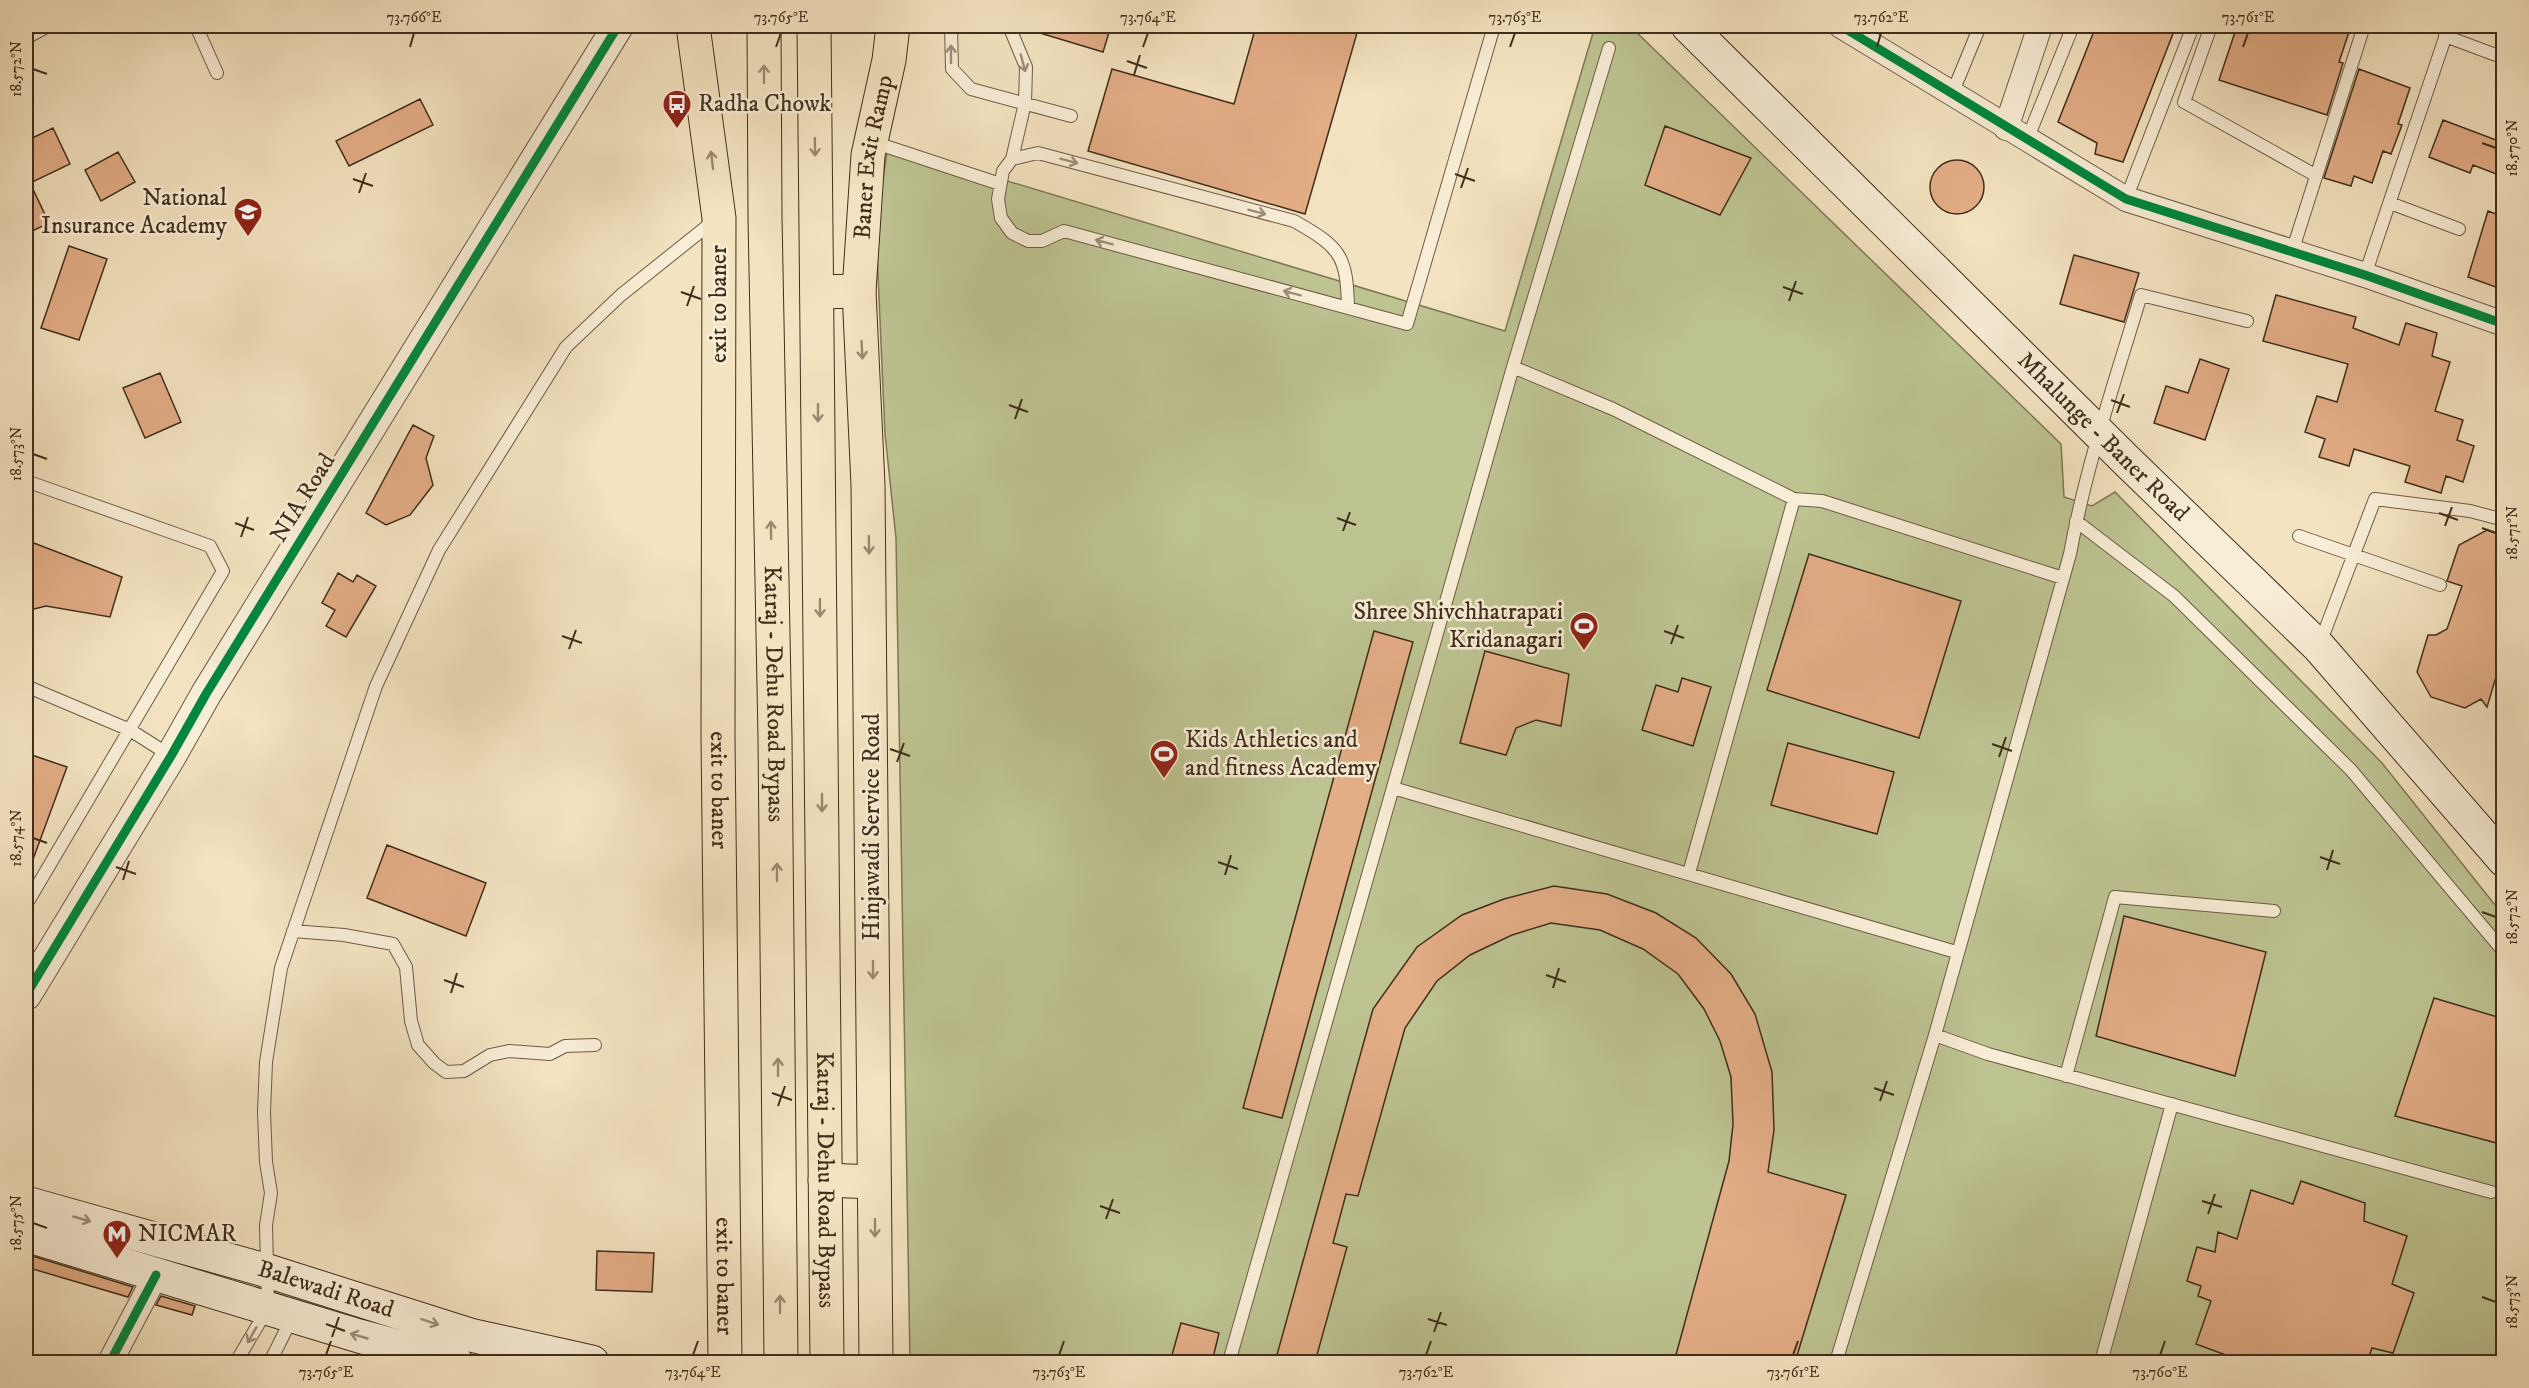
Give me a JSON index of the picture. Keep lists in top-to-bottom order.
{
  "streets": {
    "main road": [
      "Baner Exit Ramp",
      "exit to baner",
      "Mhalunge - Baner Road",
      "Katraj - Dehu Road Bypass",
      "Hinjawadi Service Road",
      "Balewadi Road"
    ],
    "street": ["NIA Road"]
  },
  "crossings": [
    ["Baner Exit Ramp", "Hinjawadi Service Road"]
  ],
  "one_way": ["Hinjawadi Service Road"],
  "places": {
    "bus stop": ["Radha Chowk"],
    "school or university": ["National Insurance Academy"],
    "sports": ["Shree Shivchhatrapati Kridanagari", "Kids Athletics and and fitness Academy"],
    "metro station": ["NICMAR"]
  },
  "coordinates": [
    "73.766°E",
    "73.765°E",
    "73.764°E",
    "73.763°E",
    "73.762°E",
    "73.761°E",
    "18.572°N",
    "18.570°N",
    "18.573°N",
    "18.571°N",
    "18.574°N",
    "18.575°N",
    "73.760°E"
  ]
}
